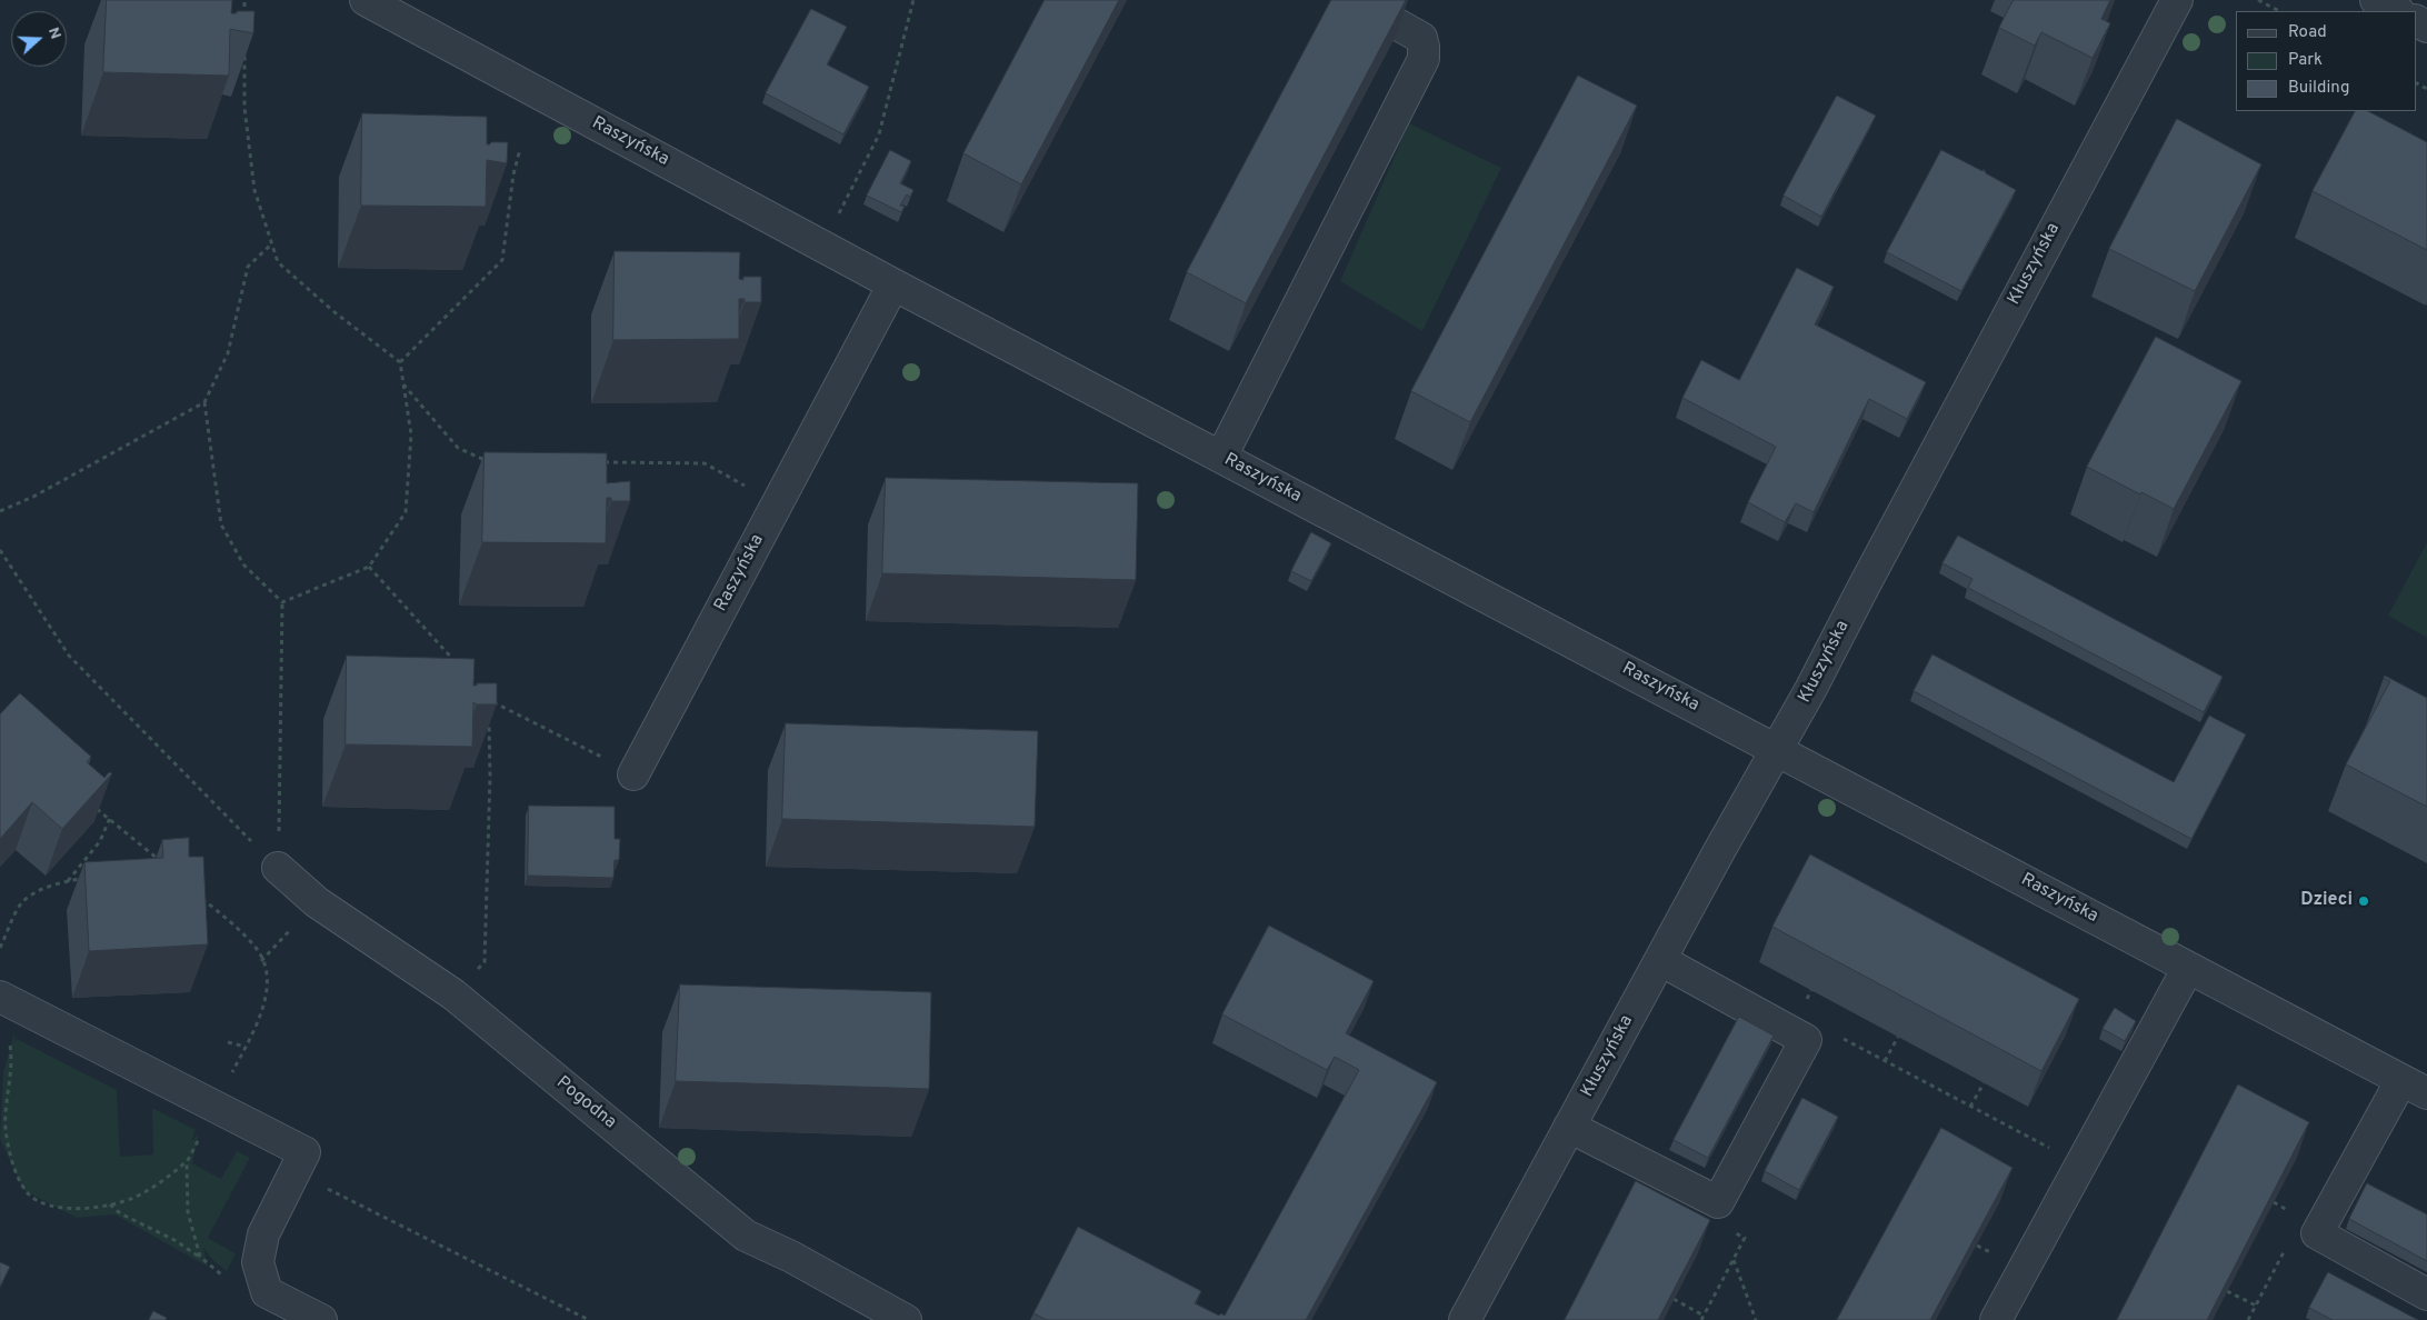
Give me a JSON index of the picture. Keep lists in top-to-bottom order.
{
  "streets": {
    "street": ["Raszyńska", "Kłuszyńska", "Pogodna"]
  },
  "crossings": [
    ["Raszyńska", "Kłuszyńska"]
  ],
  "places": ["Dzieci"],
  "legend": ["Road", "Park", "Building"],
  "north": "right"
}
